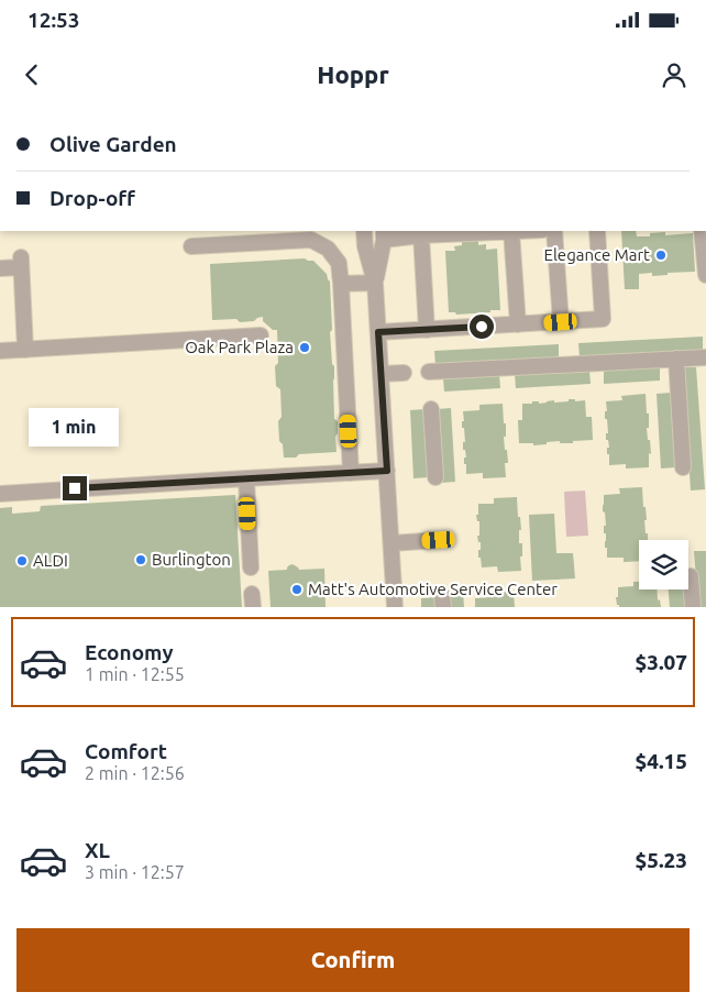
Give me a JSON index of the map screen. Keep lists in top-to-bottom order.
{
  "places": [
    "Elegance Mart",
    "Oak Park Plaza",
    "Burlington",
    "ALDI",
    "Matt's Automotive Service Center"
  ],
  "page": {
    "status": "12:53",
    "header": "Hoppr",
    "banner": ["Olive Garden", "Drop-off"],
    "bubble": "1 min",
    "list": [
      {
        "name": "Economy",
        "note": "1 min · 12:55",
        "value": "$3.07"
      },
      {
        "name": "Comfort",
        "note": "2 min · 12:56",
        "value": "$4.15"
      },
      {
        "name": "XL",
        "note": "3 min · 12:57",
        "value": "$5.23"
      }
    ],
    "buttons": "Confirm"
  }
}
